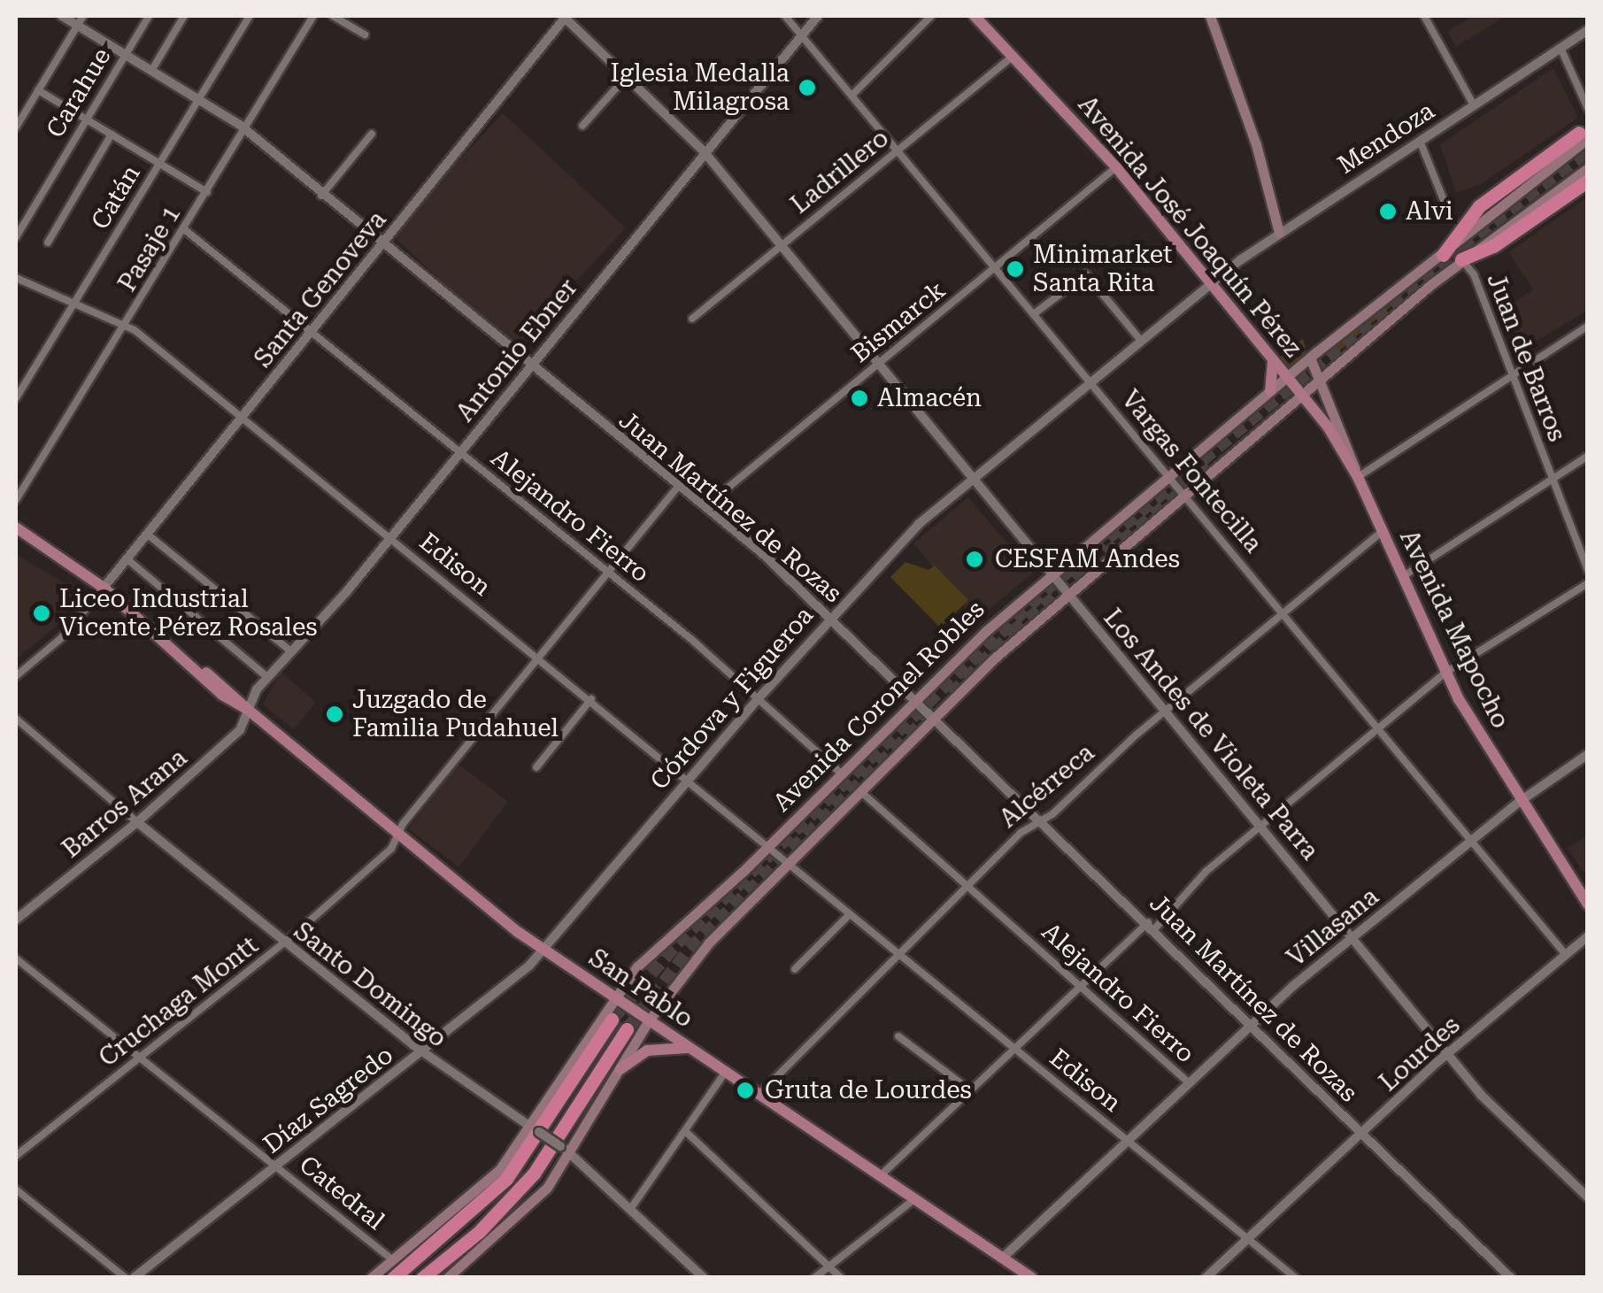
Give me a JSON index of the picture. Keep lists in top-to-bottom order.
{
  "streets": {
    "main road": [
      "Avenida José Joaquín Pérez",
      "Avenida Mapocho",
      "Avenida Coronel Robles",
      "San Pablo"
    ],
    "street": [
      "Carahue",
      "Mendoza",
      "Ladrillero",
      "Catán",
      "Pasaje 1",
      "Santa Genoveva",
      "Bismarck",
      "Antonio Ebner",
      "Juan de Barros",
      "Vargas Fontecilla",
      "Juan Martínez de Rozas",
      "Alejandro Fierro",
      "Edison",
      "Córdova y Figueroa",
      "Los Andes de Violeta Parra",
      "Alcérreca",
      "Barros Arana",
      "Villasana",
      "Santo Domingo",
      "Cruchaga Montt",
      "Lourdes",
      "Díaz Sagredo",
      "Catedral"
    ]
  },
  "crossings": [
    ["Carahue", "Juan Martínez de Rozas"],
    ["Mendoza", "Avenida José Joaquín Pérez"],
    ["Mendoza", "Córdova y Figueroa"],
    ["Ladrillero", "Avenida José Joaquín Pérez"],
    ["Ladrillero", "Vargas Fontecilla"],
    ["Ladrillero", "Los Andes de Violeta Parra"],
    ["Catán", "Juan Martínez de Rozas"],
    ["Catán", "Edison"],
    ["Avenida José Joaquín Pérez", "Bismarck"],
    ["Avenida José Joaquín Pérez", "Avenida Mapocho"],
    ["Avenida José Joaquín Pérez", "Córdova y Figueroa"],
    ["Avenida José Joaquín Pérez", "Avenida Coronel Robles"],
    ["Pasaje 1", "Juan Martínez de Rozas"],
    ["Pasaje 1", "Alejandro Fierro"],
    ["Pasaje 1", "Edison"],
    ["Santa Genoveva", "Juan Martínez de Rozas"],
    ["Santa Genoveva", "Alejandro Fierro"],
    ["Santa Genoveva", "Edison"],
    ["Santa Genoveva", "Los Andes de Violeta Parra"],
    ["Santa Genoveva", "San Pablo"],
    ["Bismarck", "Vargas Fontecilla"],
    ["Bismarck", "Juan Martínez de Rozas"],
    ["Bismarck", "Los Andes de Violeta Parra"],
    ["Antonio Ebner", "Vargas Fontecilla"],
    ["Antonio Ebner", "Juan Martínez de Rozas"],
    ["Antonio Ebner", "Alejandro Fierro"],
    ["Antonio Ebner", "Edison"],
    ["Antonio Ebner", "Los Andes de Violeta Parra"],
    ["Antonio Ebner", "Barros Arana"],
    ["Antonio Ebner", "San Pablo"],
    ["Juan de Barros", "Avenida Coronel Robles"],
    ["Vargas Fontecilla", "Córdova y Figueroa"],
    ["Vargas Fontecilla", "Avenida Coronel Robles"],
    ["Vargas Fontecilla", "Alcérreca"],
    ["Vargas Fontecilla", "Villasana"],
    ["Vargas Fontecilla", "Lourdes"],
    ["Juan Martínez de Rozas", "Córdova y Figueroa"],
    ["Juan Martínez de Rozas", "Avenida Coronel Robles"],
    ["Juan Martínez de Rozas", "Alcérreca"],
    ["Juan Martínez de Rozas", "Villasana"],
    ["Juan Martínez de Rozas", "Lourdes"],
    ["Alejandro Fierro", "Córdova y Figueroa"],
    ["Alejandro Fierro", "Avenida Coronel Robles"],
    ["Alejandro Fierro", "Alcérreca"],
    ["Alejandro Fierro", "Villasana"],
    ["Edison", "Córdova y Figueroa"],
    ["Edison", "Avenida Coronel Robles"],
    ["Edison", "Alcérreca"],
    ["Edison", "Villasana"],
    ["Edison", "Lourdes"],
    ["Avenida Mapocho", "Avenida Coronel Robles"],
    ["Avenida Mapocho", "Alcérreca"],
    ["Avenida Mapocho", "Villasana"],
    ["Córdova y Figueroa", "Los Andes de Violeta Parra"],
    ["Córdova y Figueroa", "San Pablo"],
    ["Córdova y Figueroa", "Díaz Sagredo"],
    ["Avenida Coronel Robles", "Los Andes de Violeta Parra"],
    ["Avenida Coronel Robles", "Santo Domingo"],
    ["Avenida Coronel Robles", "San Pablo"],
    ["Avenida Coronel Robles", "Catedral"],
    ["Los Andes de Violeta Parra", "Alcérreca"],
    ["Los Andes de Violeta Parra", "Villasana"],
    ["Los Andes de Violeta Parra", "Lourdes"],
    ["Alcérreca", "San Pablo"],
    ["Barros Arana", "Santo Domingo"],
    ["Barros Arana", "San Pablo"],
    ["Villasana", "San Pablo"],
    ["Santo Domingo", "Cruchaga Montt"],
    ["Santo Domingo", "Díaz Sagredo"],
    ["San Pablo", "Cruchaga Montt"],
    ["San Pablo", "Díaz Sagredo"],
    ["Cruchaga Montt", "Catedral"],
    ["Díaz Sagredo", "Catedral"]
  ],
  "places": [
    "Iglesia Medalla Milagrosa",
    "Alvi",
    "Minimarket Santa Rita",
    "Almacén",
    "CESFAM Andes",
    "Liceo Industrial Vicente Pérez Rosales",
    "Juzgado de Familia Pudahuel",
    "Gruta de Lourdes"
  ]
}
